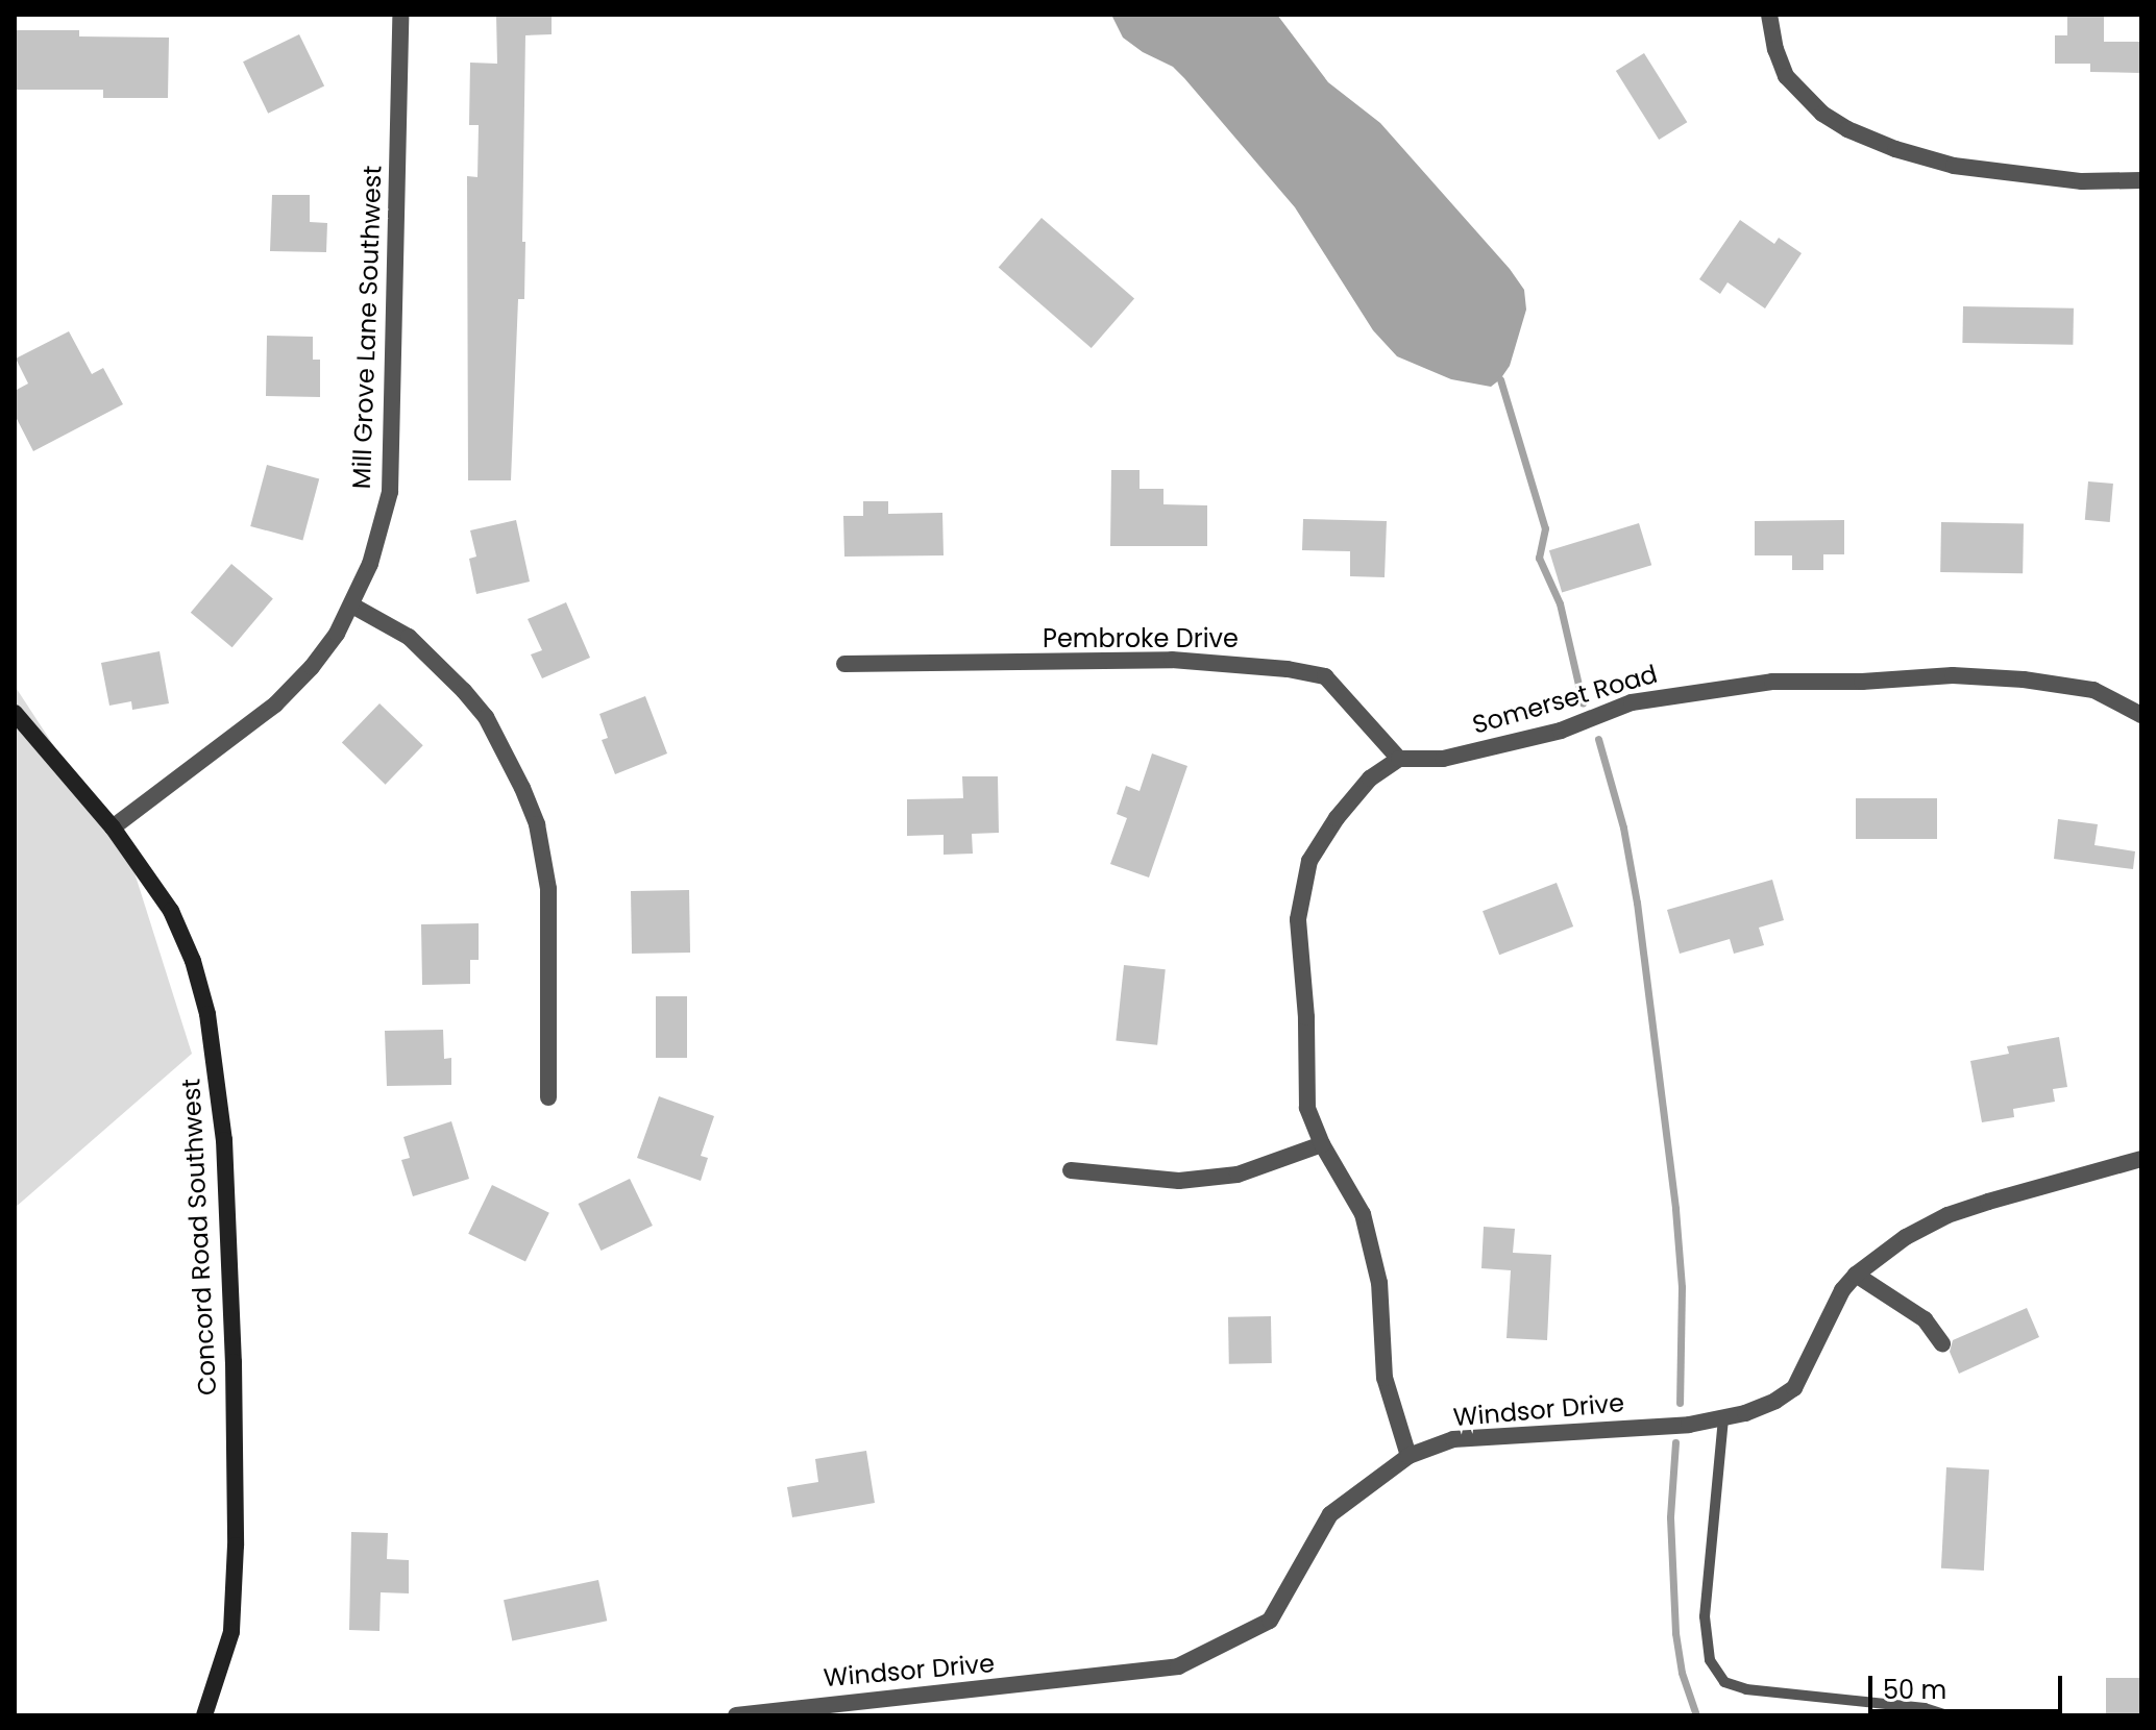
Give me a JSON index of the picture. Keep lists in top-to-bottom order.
{
  "streets": {
    "street": [
      "Mill Grove Lane Southwest",
      "Pembroke Drive",
      "Somerset Road",
      "Concord Road Southwest",
      "Windsor Drive"
    ]
  },
  "crossings": [
    ["Mill Grove Lane Southwest", "Concord Road Southwest"],
    ["Pembroke Drive", "Somerset Road"]
  ],
  "scale_bar": "50 m"
}
